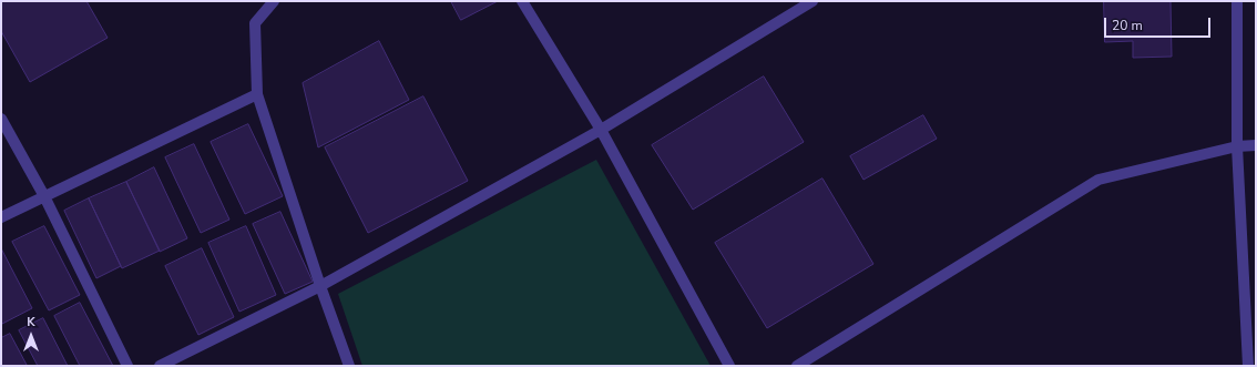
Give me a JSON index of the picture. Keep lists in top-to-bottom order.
{
  "scale_bar": "20 m",
  "north": "top"
}
